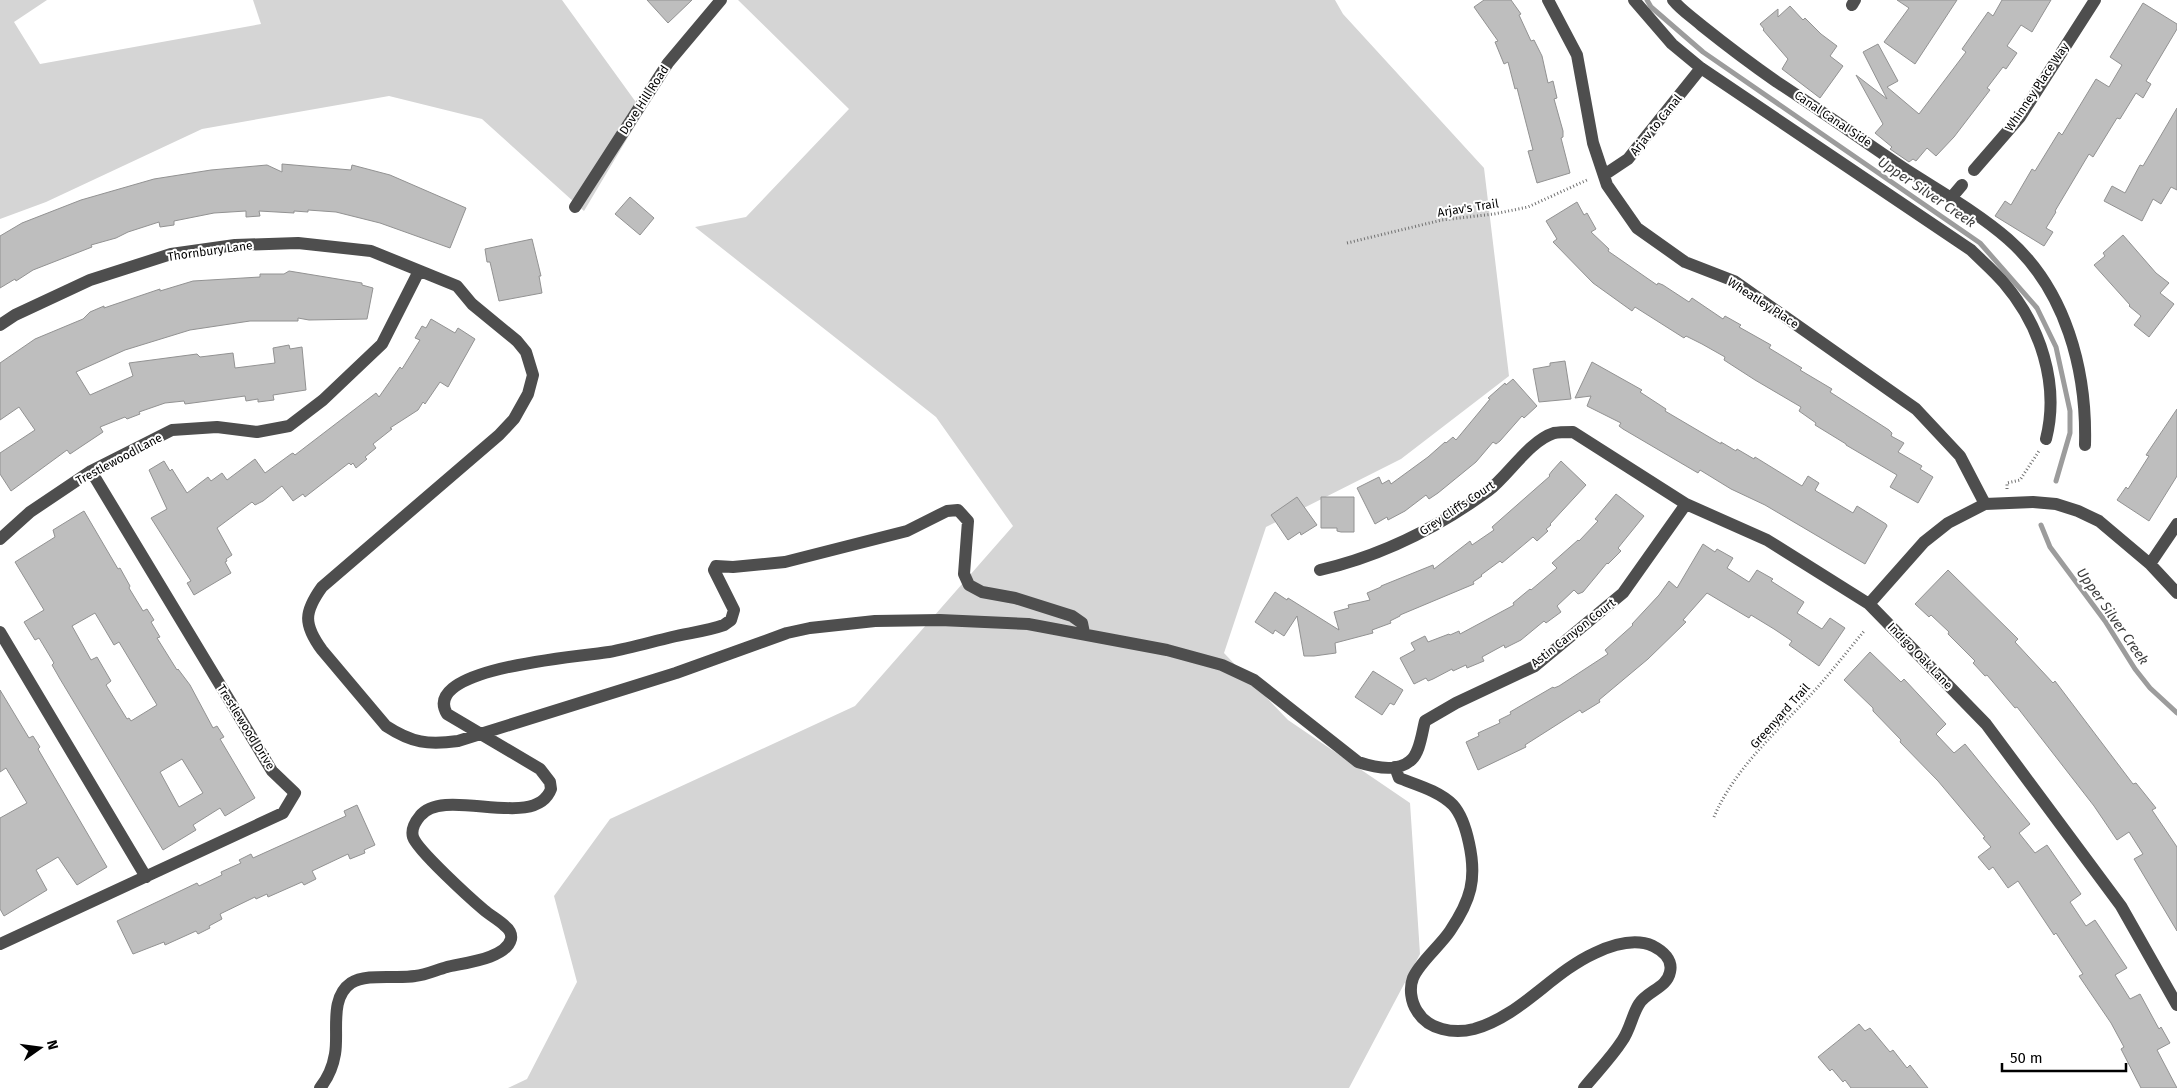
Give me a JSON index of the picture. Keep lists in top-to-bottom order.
{
  "streets": {
    "street": [
      "Whinney Place Way",
      "Dove Hill Road",
      "Canal Canal Side",
      "Arjav to Canal",
      "Thornbury Lane",
      "Wheatley Place",
      "Trestlewood Lane",
      "Grey Cliffs Court",
      "Astin Canyon Court",
      "Indigo Oak Lane",
      "Trestlewood Drive"
    ],
    "path": ["Arjav's Trail", "Greenyard Trail"]
  },
  "crossings": [
    ["Arjav to Canal", "Wheatley Place"],
    ["Thornbury Lane", "Trestlewood Lane"],
    ["Trestlewood Lane", "Trestlewood Drive"],
    ["Grey Cliffs Court", "Indigo Oak Lane"],
    ["Astin Canyon Court", "Indigo Oak Lane"]
  ],
  "water": ["Upper Silver Creek"],
  "scale_bar": "50 m",
  "north": "right"
}
